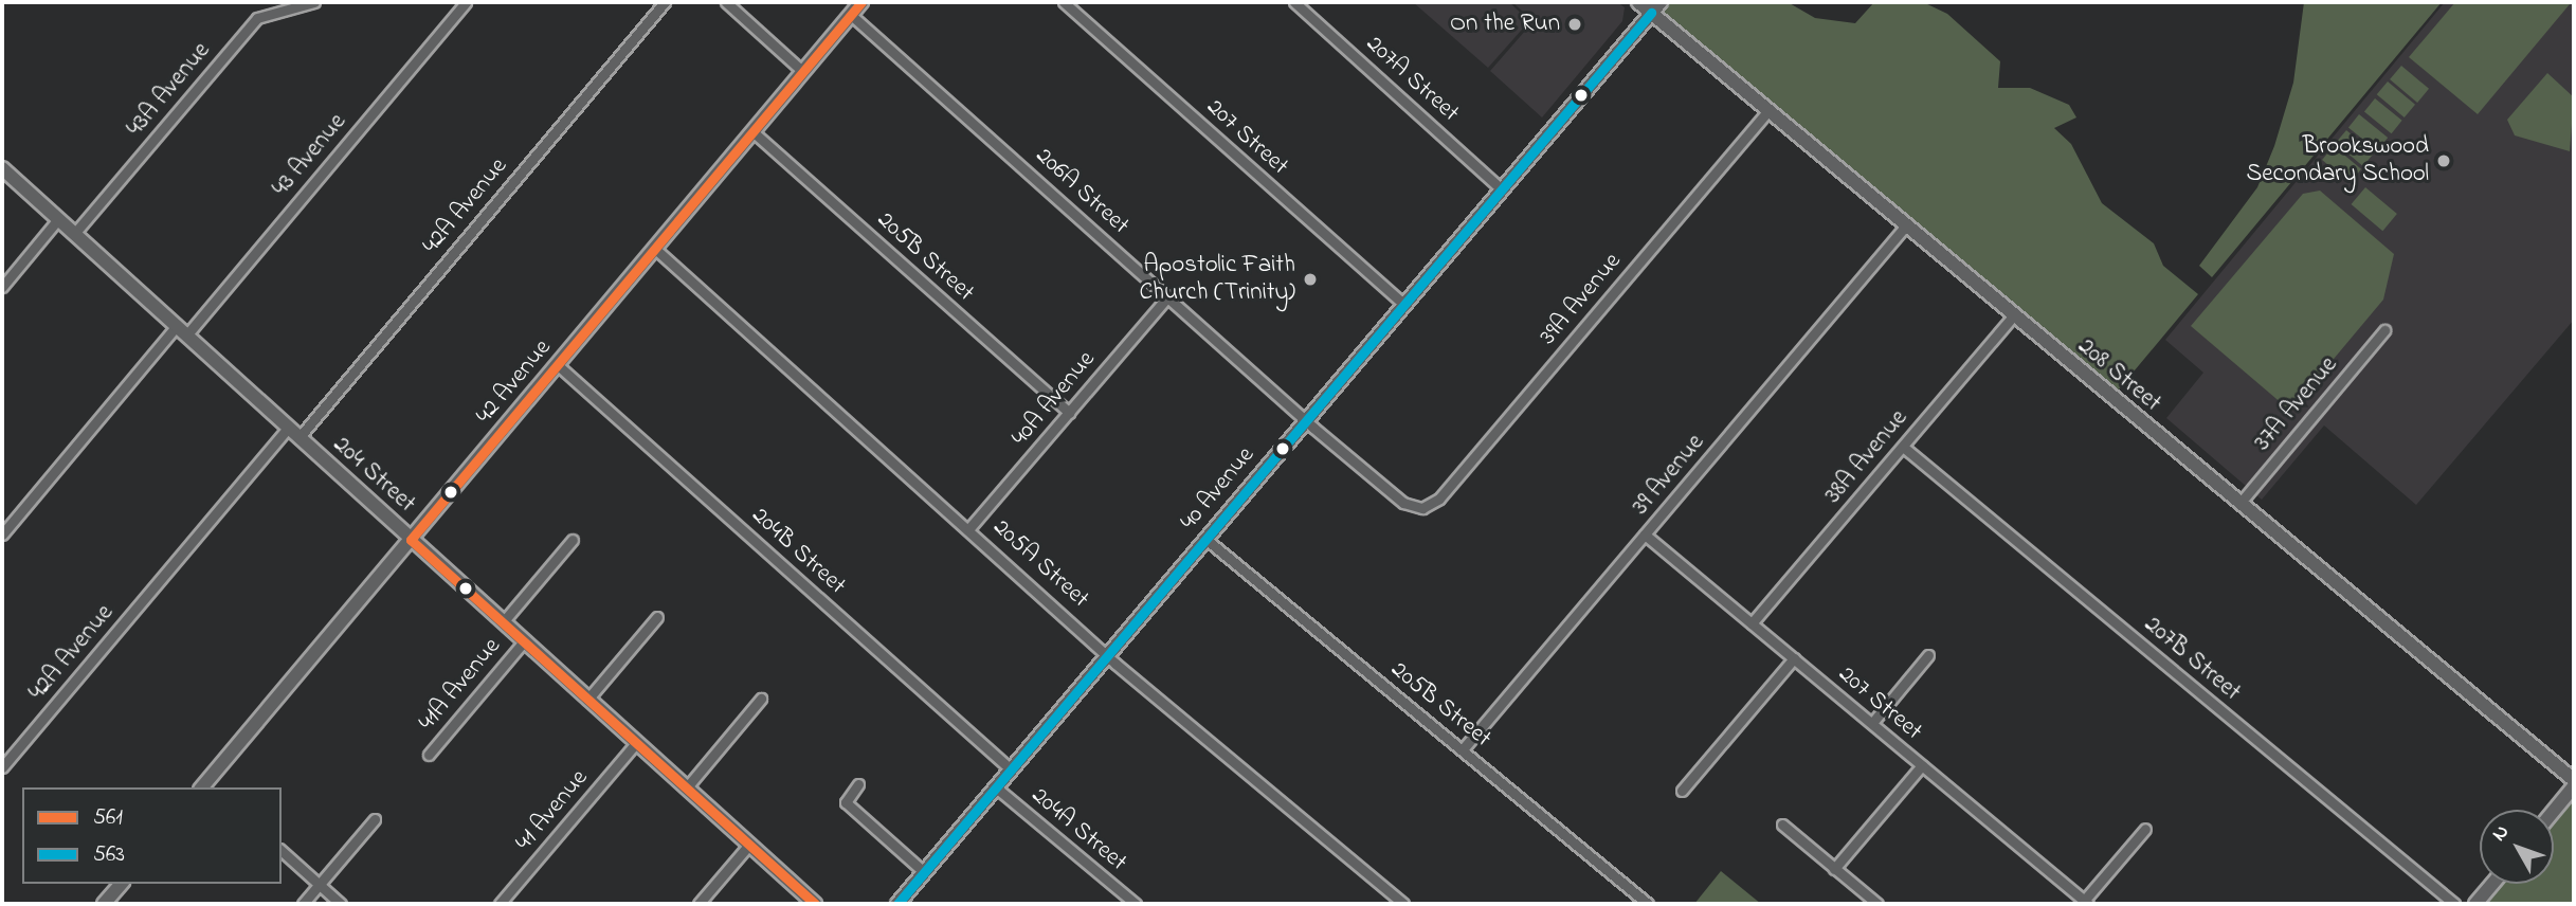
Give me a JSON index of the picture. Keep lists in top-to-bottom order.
{
  "streets": {
    "main road": [
      "208 Street",
      "42 Avenue",
      "204 Street",
      "40 Avenue"
    ],
    "street": [
      "207A Street",
      "43A Avenue",
      "207 Street",
      "43 Avenue",
      "206A Street",
      "42A Avenue",
      "205B Street",
      "39A Avenue",
      "40A Avenue",
      "37A Avenue",
      "38A Avenue",
      "39 Avenue",
      "204B Street",
      "205A Street",
      "207B Street",
      "41A Avenue",
      "41 Avenue",
      "204A Street"
    ]
  },
  "crossings": [
    ["207A Street", "40 Avenue"],
    ["43A Avenue", "204 Street"],
    ["207 Street", "38A Avenue"],
    ["207 Street", "39 Avenue"],
    ["207 Street", "40 Avenue"],
    ["43 Avenue", "204 Street"],
    ["206A Street", "39A Avenue"],
    ["206A Street", "42 Avenue"],
    ["206A Street", "40A Avenue"],
    ["206A Street", "40 Avenue"],
    ["42A Avenue", "204 Street"],
    ["205B Street", "42 Avenue"],
    ["205B Street", "40A Avenue"],
    ["205B Street", "39 Avenue"],
    ["205B Street", "40 Avenue"],
    ["39A Avenue", "208 Street"],
    ["208 Street", "37A Avenue"],
    ["208 Street", "38A Avenue"],
    ["208 Street", "39 Avenue"],
    ["208 Street", "40 Avenue"],
    ["42 Avenue", "204 Street"],
    ["42 Avenue", "204B Street"],
    ["42 Avenue", "205A Street"],
    ["40A Avenue", "205A Street"],
    ["38A Avenue", "207B Street"],
    ["204 Street", "41A Avenue"],
    ["204 Street", "41 Avenue"],
    ["40 Avenue", "204B Street"],
    ["40 Avenue", "205A Street"],
    ["40 Avenue", "204A Street"]
  ],
  "places": ["On the Run", "Brookswood Secondary School", "Apostolic Faith Church (Trinity)"],
  "lines": ["transit line 561", "transit line 563"],
  "legend": ["561", "563"],
  "north": "top left"
}
